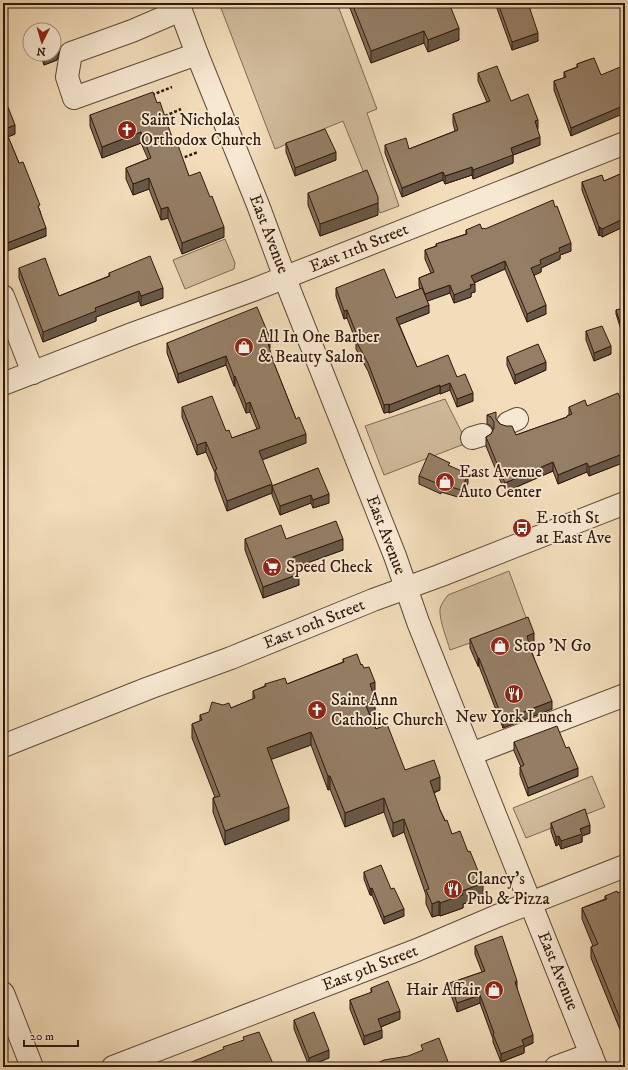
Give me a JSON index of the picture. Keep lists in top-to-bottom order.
{
  "streets": {
    "street": [
      "East Avenue",
      "East 11th Street",
      "East 10th Street",
      "East 9th Street"
    ]
  },
  "crossings": [
    ["East Avenue", "East 11th Street"],
    ["East Avenue", "East 10th Street"],
    ["East Avenue", "East 9th Street"]
  ],
  "places": {
    "church": ["Saint Nicholas Orthodox Church", "Saint Ann Catholic Church"],
    "shop": [
      "All In One Barber & Beauty Salon",
      "East Avenue Auto Center",
      "Stop 'N Go",
      "Hair Affair"
    ],
    "bus stop": ["E 10th St at East Ave"],
    "supermarket": ["Speed Check"],
    "restaurant": ["New York Lunch", "Clancy's Pub & Pizza"]
  },
  "scale_bar": "20 m",
  "north": "bottom"
}
